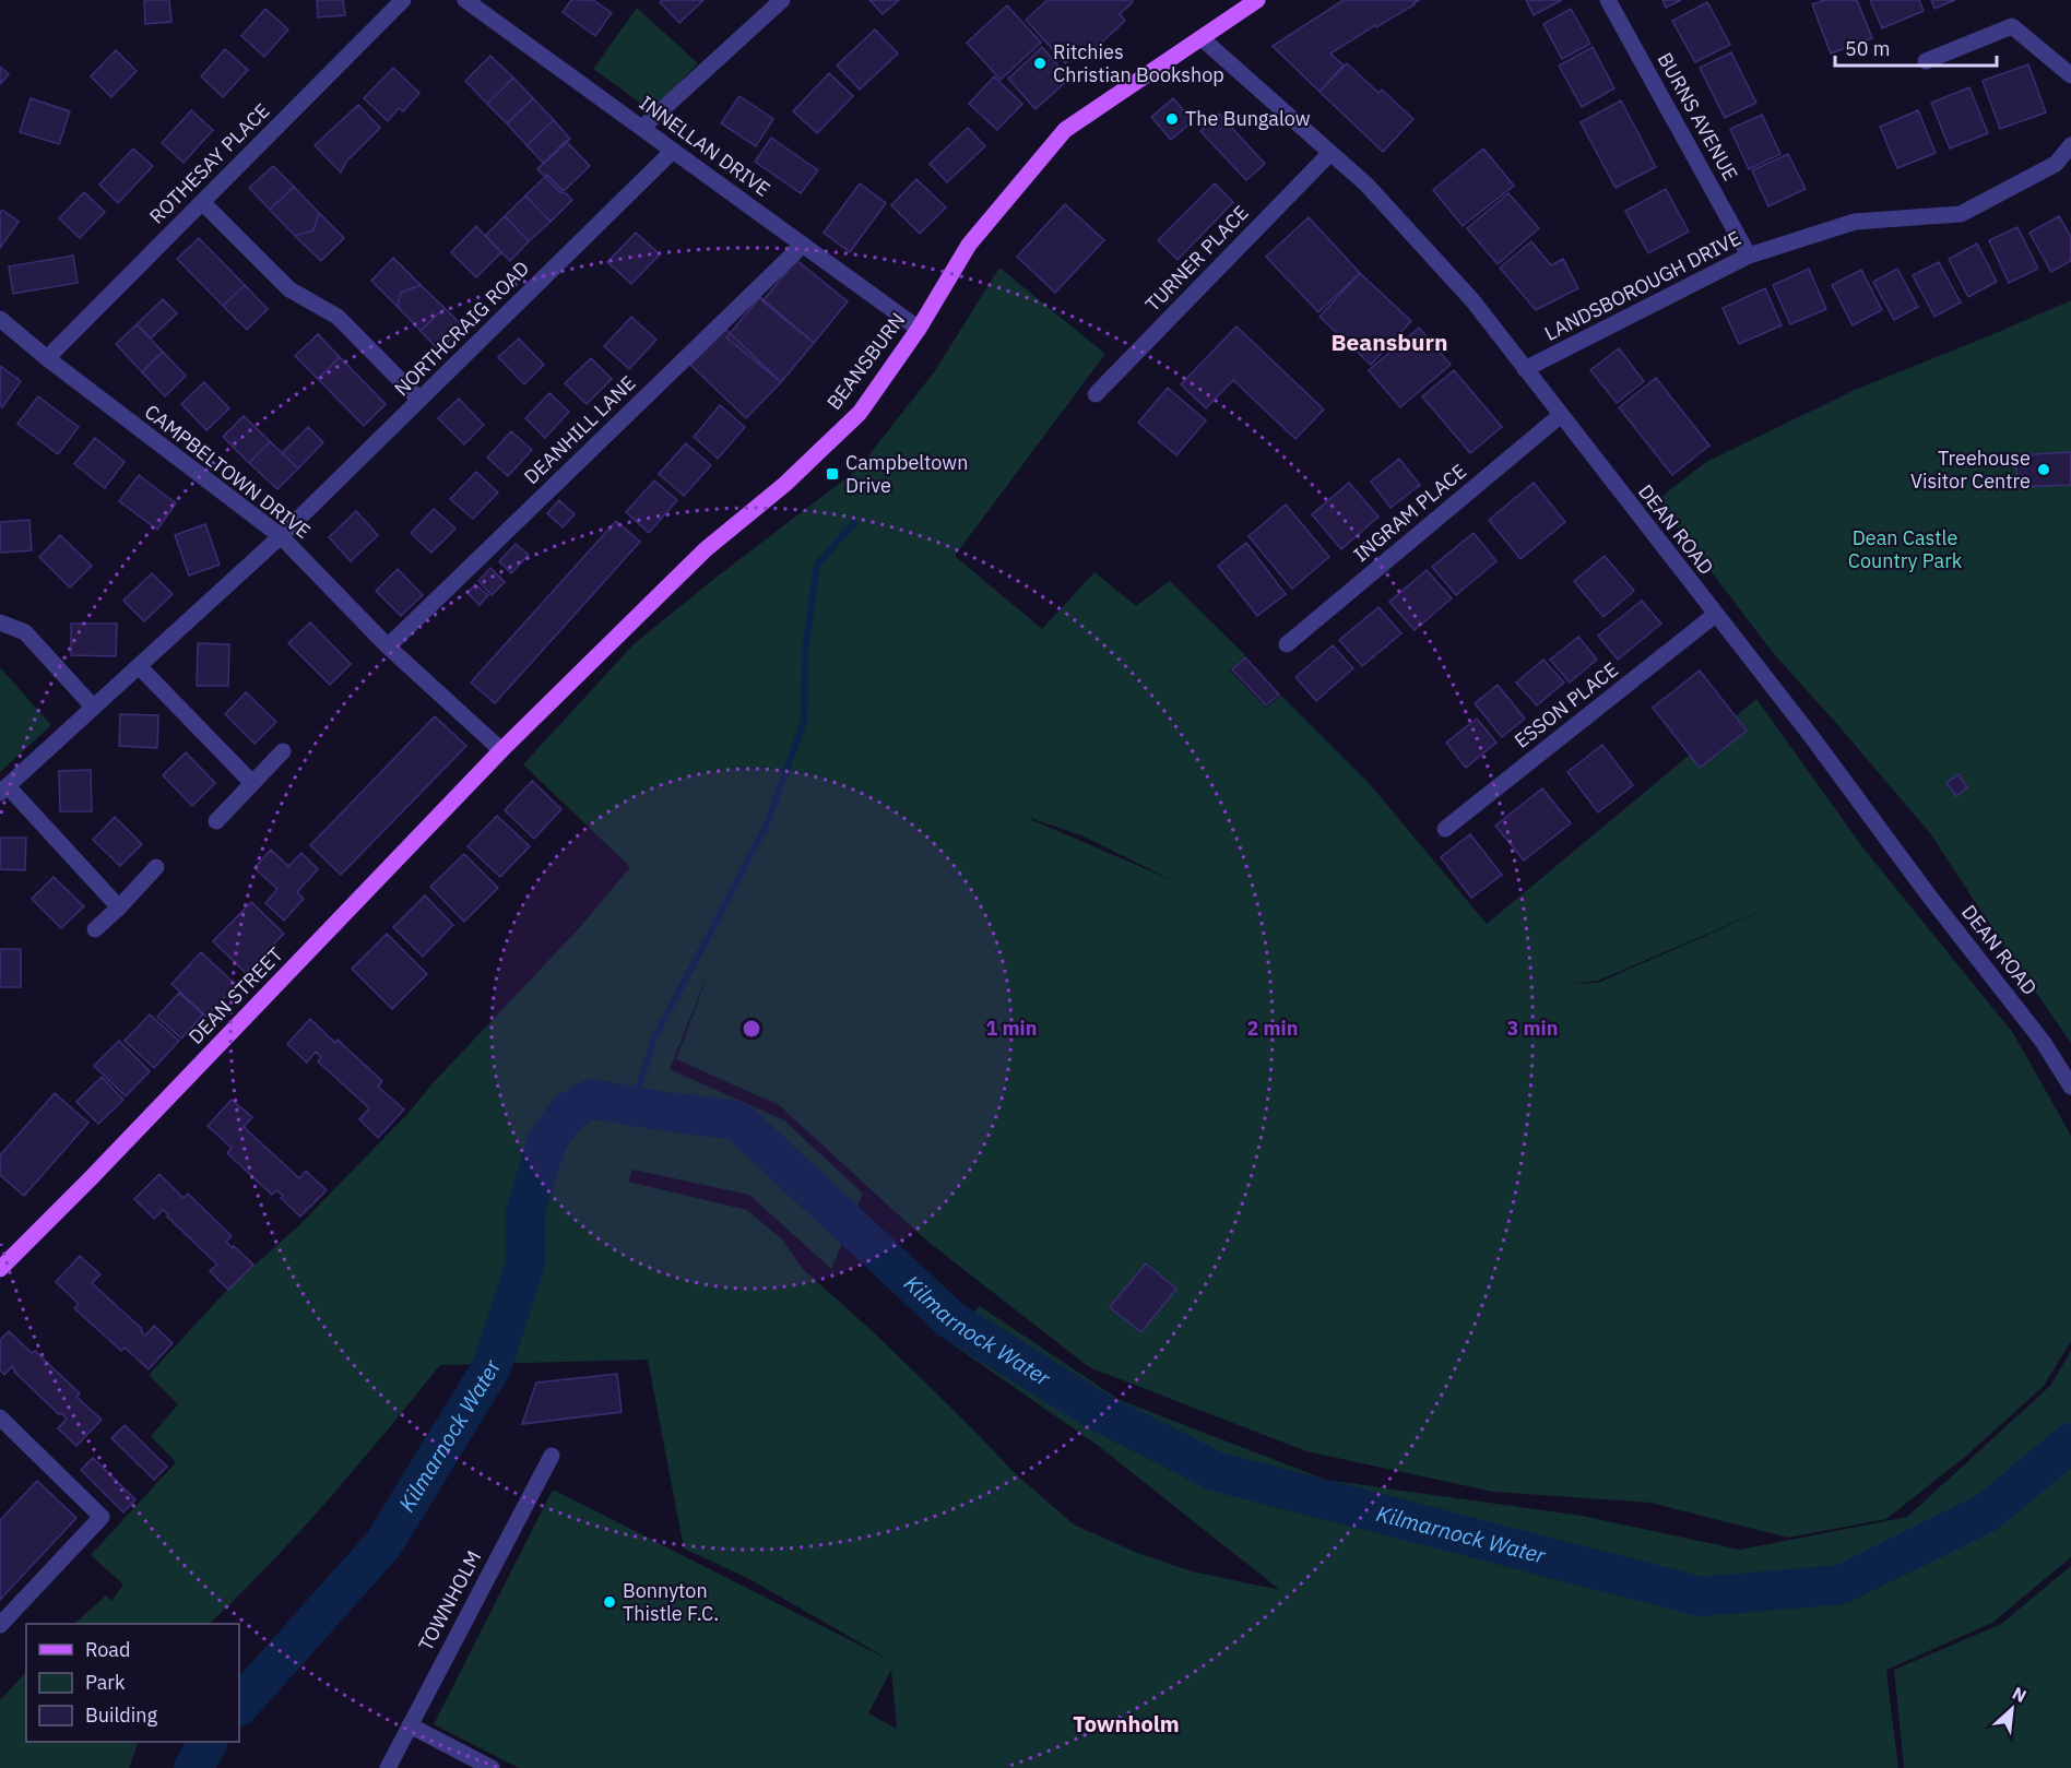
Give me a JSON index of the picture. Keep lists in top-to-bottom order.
{
  "streets": {
    "main road": ["BEANSBURN", "DEAN STREET"],
    "street": [
      "BURNS AVENUE",
      "INNELLAN DRIVE",
      "ROTHESAY PLACE",
      "TURNER PLACE",
      "LANDSBOROUGH DRIVE",
      "NORTHCRAIG ROAD",
      "DEANHILL LANE",
      "CAMPBELTOWN DRIVE",
      "INGRAM PLACE",
      "DEAN ROAD",
      "ESSON PLACE",
      "TOWNHOLM"
    ]
  },
  "crossings": [
    ["BURNS AVENUE", "LANDSBOROUGH DRIVE"],
    ["INNELLAN DRIVE", "NORTHCRAIG ROAD"],
    ["INNELLAN DRIVE", "BEANSBURN"],
    ["INNELLAN DRIVE", "DEANHILL LANE"],
    ["ROTHESAY PLACE", "CAMPBELTOWN DRIVE"],
    ["TURNER PLACE", "DEAN ROAD"],
    ["LANDSBOROUGH DRIVE", "DEAN ROAD"],
    ["NORTHCRAIG ROAD", "CAMPBELTOWN DRIVE"],
    ["BEANSBURN", "CAMPBELTOWN DRIVE"],
    ["BEANSBURN", "DEAN ROAD"],
    ["BEANSBURN", "DEAN STREET"],
    ["DEANHILL LANE", "CAMPBELTOWN DRIVE"],
    ["CAMPBELTOWN DRIVE", "DEAN STREET"],
    ["INGRAM PLACE", "DEAN ROAD"],
    ["DEAN ROAD", "ESSON PLACE"]
  ],
  "districts": ["Beansburn", "Townholm"],
  "water": ["Kilmarnock Water"],
  "parks": ["Dean Castle Country Park"],
  "places": {
    "other": [
      "Ritchies Christian Bookshop",
      "The Bungalow",
      "Treehouse Visitor Centre",
      "Bonnyton Thistle F.C."
    ],
    "transit": ["Campbeltown Drive"]
  },
  "legend": ["Road", "Park", "Building"],
  "scale_bar": "50 m",
  "north": "top right",
  "rings": ["1 min", "2 min", "3 min"]
}
